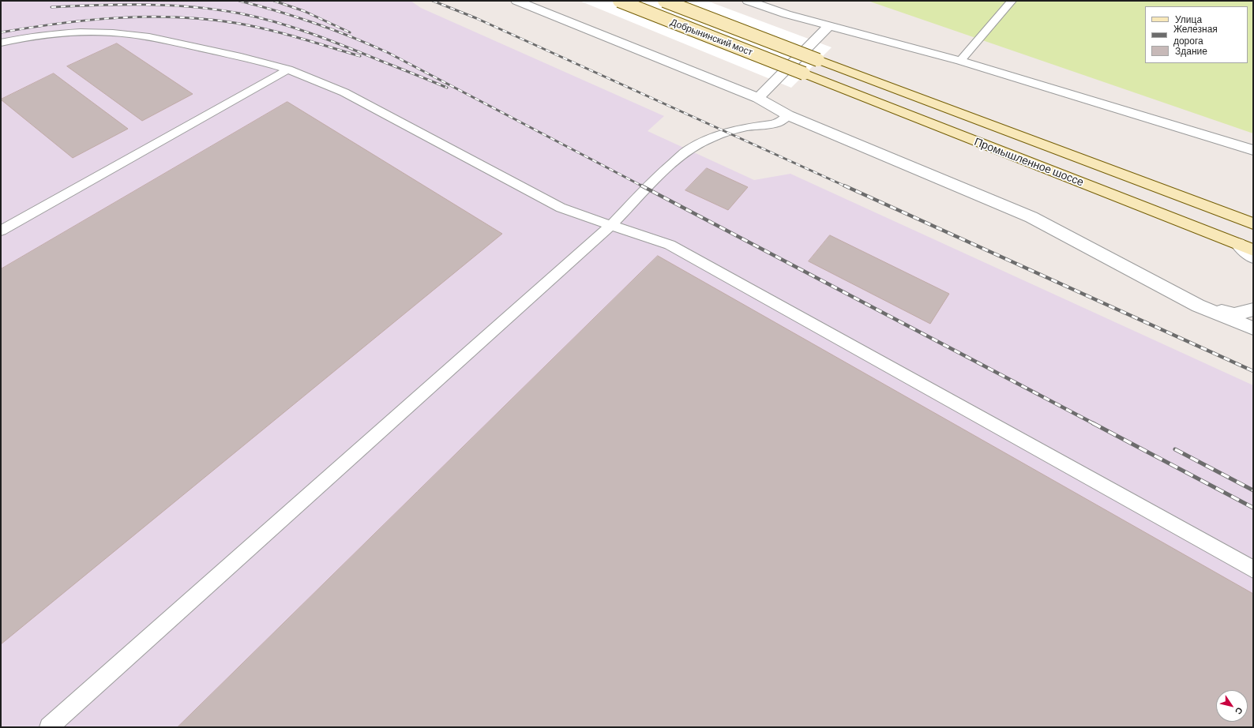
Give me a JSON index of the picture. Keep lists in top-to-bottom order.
{
  "streets": {
    "main road": ["Добрынинский мост", "Промышленное шоссе"]
  },
  "crossings": [
    ["Добрынинский мост", "Промышленное шоссе"]
  ],
  "legend": ["Улица", "Железная дорога", "Здание"],
  "north": "bottom right"
}
